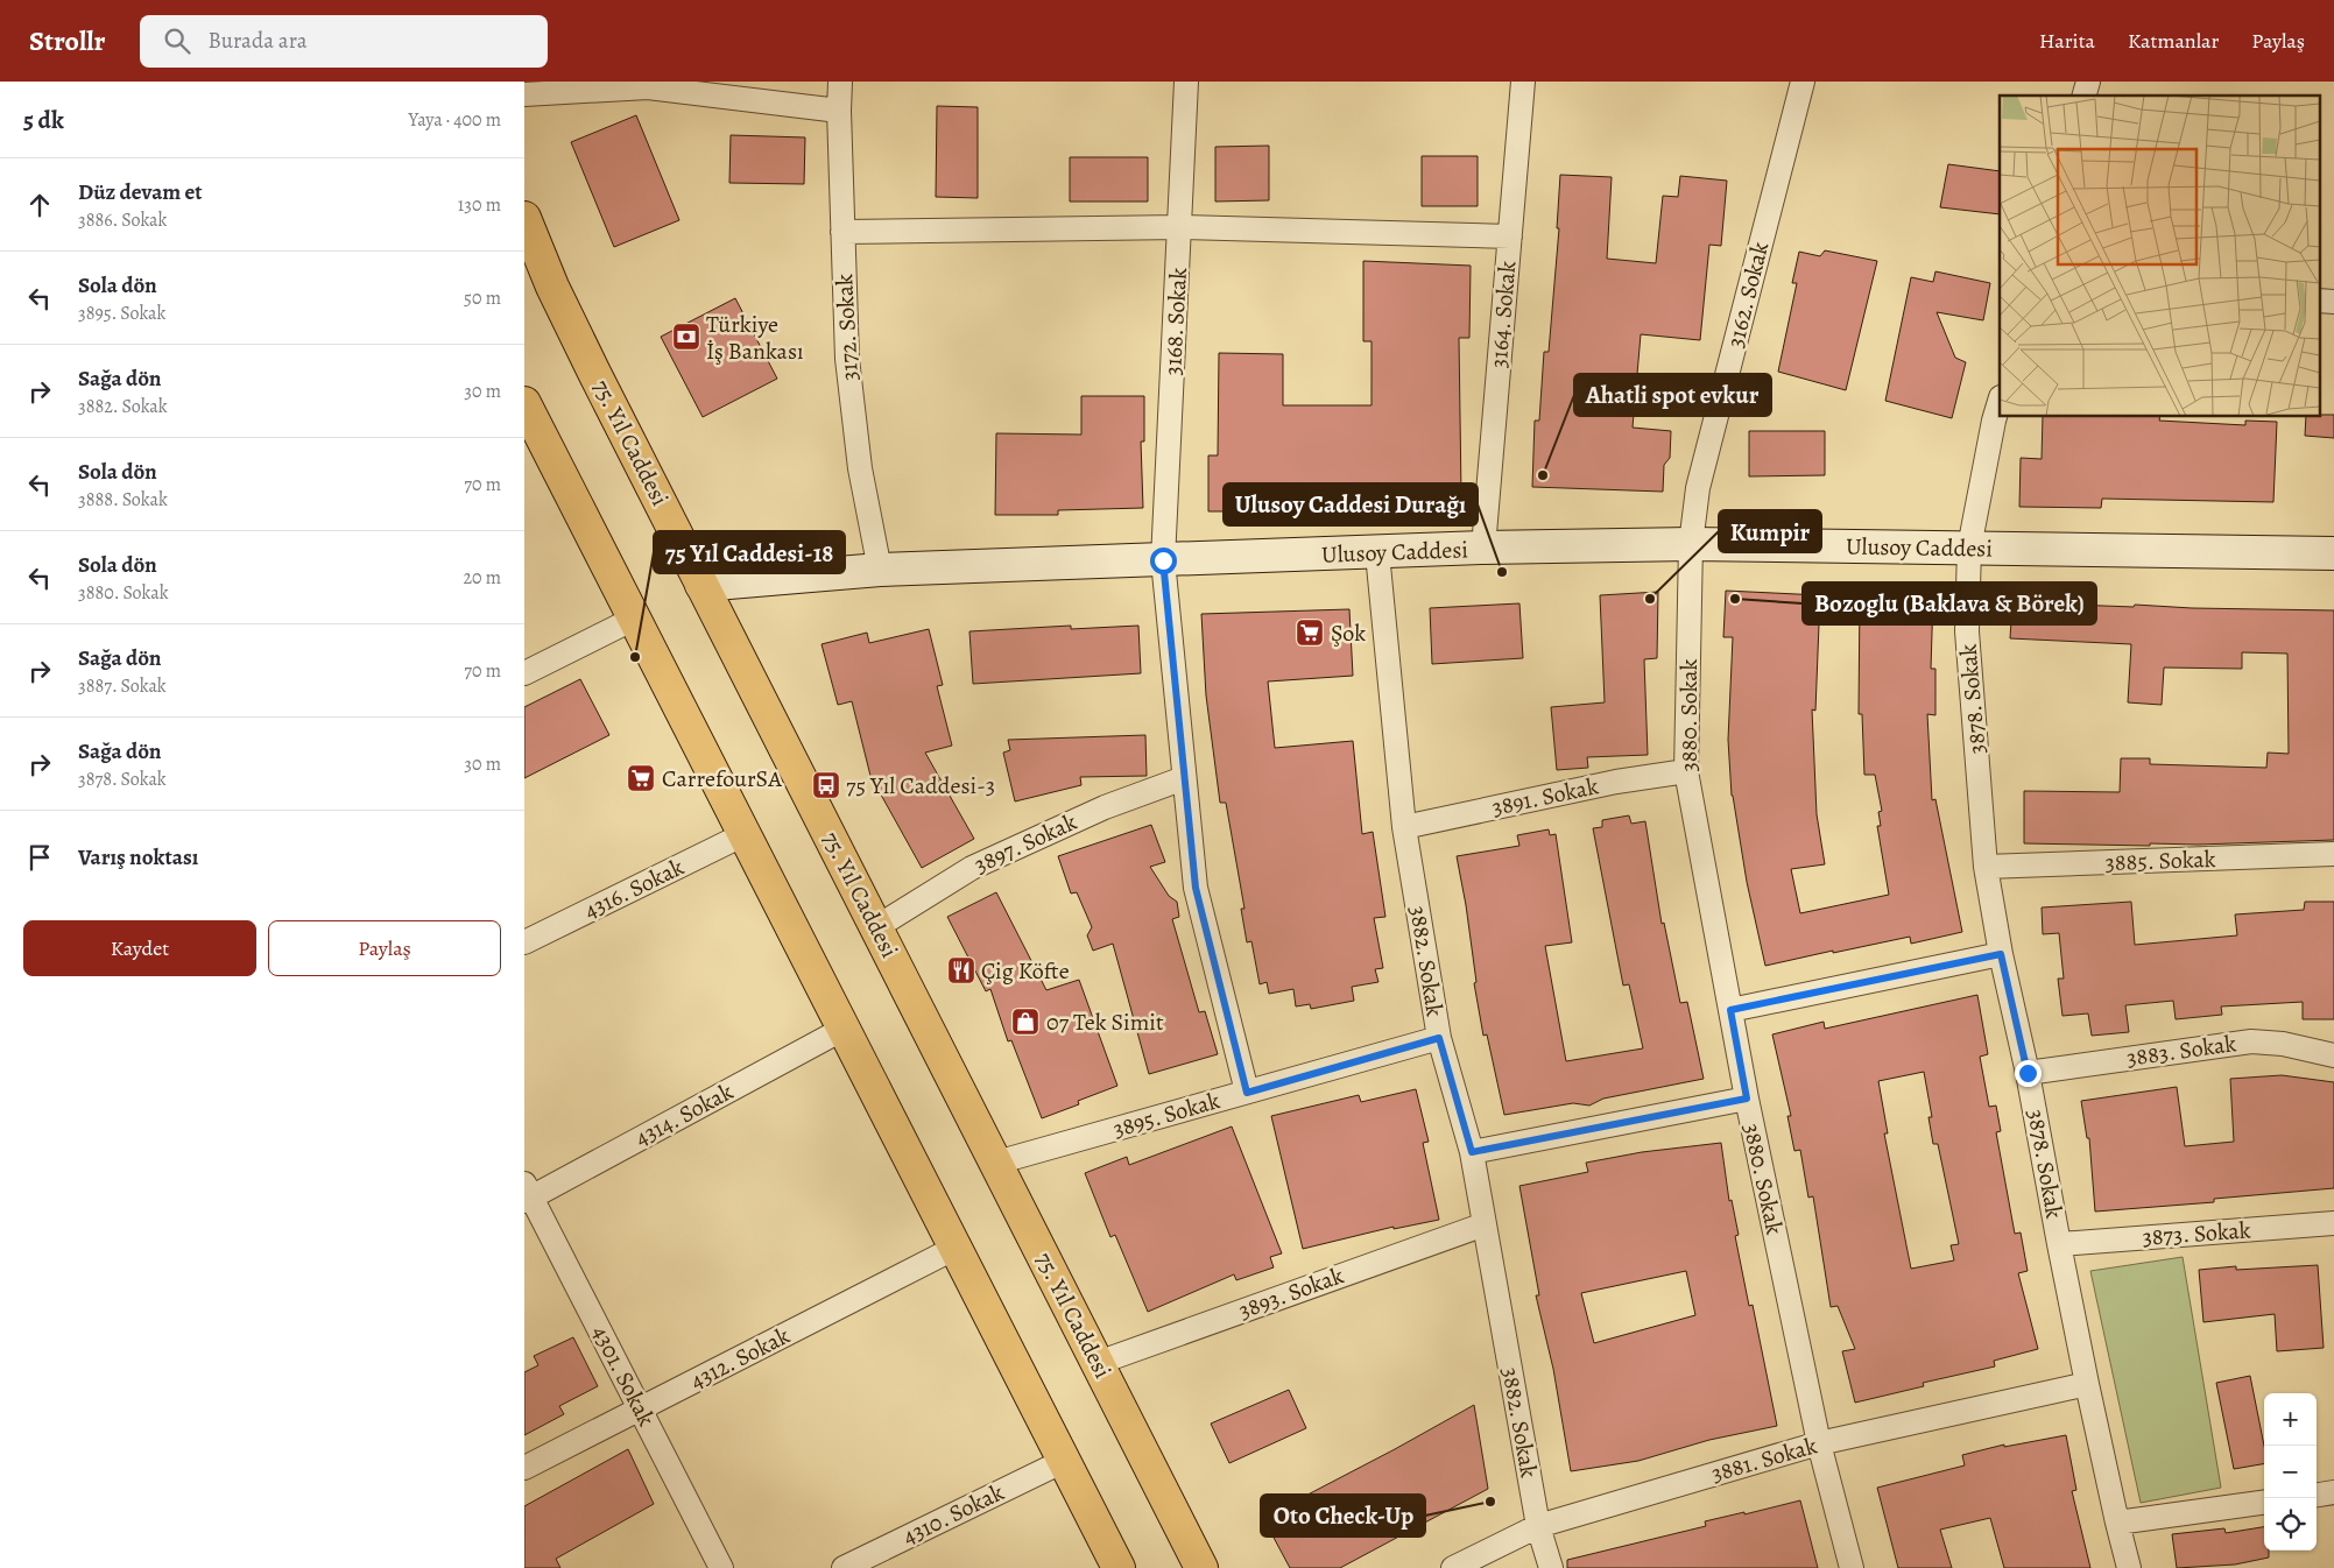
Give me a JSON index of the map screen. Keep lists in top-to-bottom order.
{
  "streets": {
    "main road": ["75. Yıl Caddesi"],
    "street": [
      "3162. Sokak",
      "3164. Sokak",
      "3168. Sokak",
      "3172. Sokak",
      "Ulusoy Caddesi",
      "3878. Sokak",
      "3880. Sokak",
      "3891. Sokak",
      "3897. Sokak",
      "3885. Sokak",
      "4316. Sokak",
      "3882. Sokak",
      "3883. Sokak",
      "4314. Sokak",
      "3895. Sokak",
      "3873. Sokak",
      "3893. Sokak",
      "4312. Sokak",
      "4301. Sokak",
      "3881. Sokak",
      "4310. Sokak"
    ]
  },
  "crossings": [
    ["3162. Sokak", "Ulusoy Caddesi"],
    ["3162. Sokak", "3880. Sokak"],
    ["3164. Sokak", "Ulusoy Caddesi"],
    ["3168. Sokak", "Ulusoy Caddesi"],
    ["3168. Sokak", "3897. Sokak"],
    ["3168. Sokak", "3895. Sokak"],
    ["3172. Sokak", "Ulusoy Caddesi"],
    ["75. Yıl Caddesi", "Ulusoy Caddesi"],
    ["75. Yıl Caddesi", "3897. Sokak"],
    ["75. Yıl Caddesi", "3895. Sokak"],
    ["75. Yıl Caddesi", "3893. Sokak"],
    ["Ulusoy Caddesi", "3878. Sokak"],
    ["Ulusoy Caddesi", "3880. Sokak"],
    ["Ulusoy Caddesi", "3882. Sokak"],
    ["3878. Sokak", "3885. Sokak"],
    ["3878. Sokak", "3883. Sokak"],
    ["3878. Sokak", "3873. Sokak"],
    ["3878. Sokak", "3881. Sokak"],
    ["3880. Sokak", "3891. Sokak"],
    ["3880. Sokak", "3881. Sokak"],
    ["3891. Sokak", "3882. Sokak"],
    ["3882. Sokak", "3895. Sokak"],
    ["3882. Sokak", "3893. Sokak"],
    ["3882. Sokak", "3881. Sokak"],
    ["4314. Sokak", "4301. Sokak"],
    ["4312. Sokak", "4301. Sokak"]
  ],
  "places": {
    "bank": ["Türkiye İş Bankası"],
    "other": [
      "Ahatli spot evkur",
      "Ulusoy Caddesi Durağı",
      "Kumpir",
      "Bozoglu (Baklava & Börek)",
      "75 Yıl Caddesi-18",
      "Oto Check-Up"
    ],
    "supermarket": ["Şok", "CarrefourSA"],
    "bus stop": ["75 Yıl Caddesi-3"],
    "restaurant": ["Çig Köfte"],
    "shop": ["07 Tek Simit"]
  },
  "page": {
    "header": "Strollr",
    "search": "Burada ara",
    "nav": ["Harita", "Katmanlar", "Paylaş"],
    "heading": ["5 dk", "Yaya · 400 m"],
    "list": [
      ["Düz devam et", "3886. Sokak", "130 m"],
      ["Sola dön", "3895. Sokak", "50 m"],
      ["Sağa dön", "3882. Sokak", "30 m"],
      ["Sola dön", "3888. Sokak", "70 m"],
      ["Sola dön", "3880. Sokak", "20 m"],
      ["Sağa dön", "3887. Sokak", "70 m"],
      ["Sağa dön", "3878. Sokak", "30 m"],
      "Varış noktası"
    ],
    "buttons": ["Kaydet", "Paylaş"],
    "map_buttons": ["+", "−"]
  }
}
